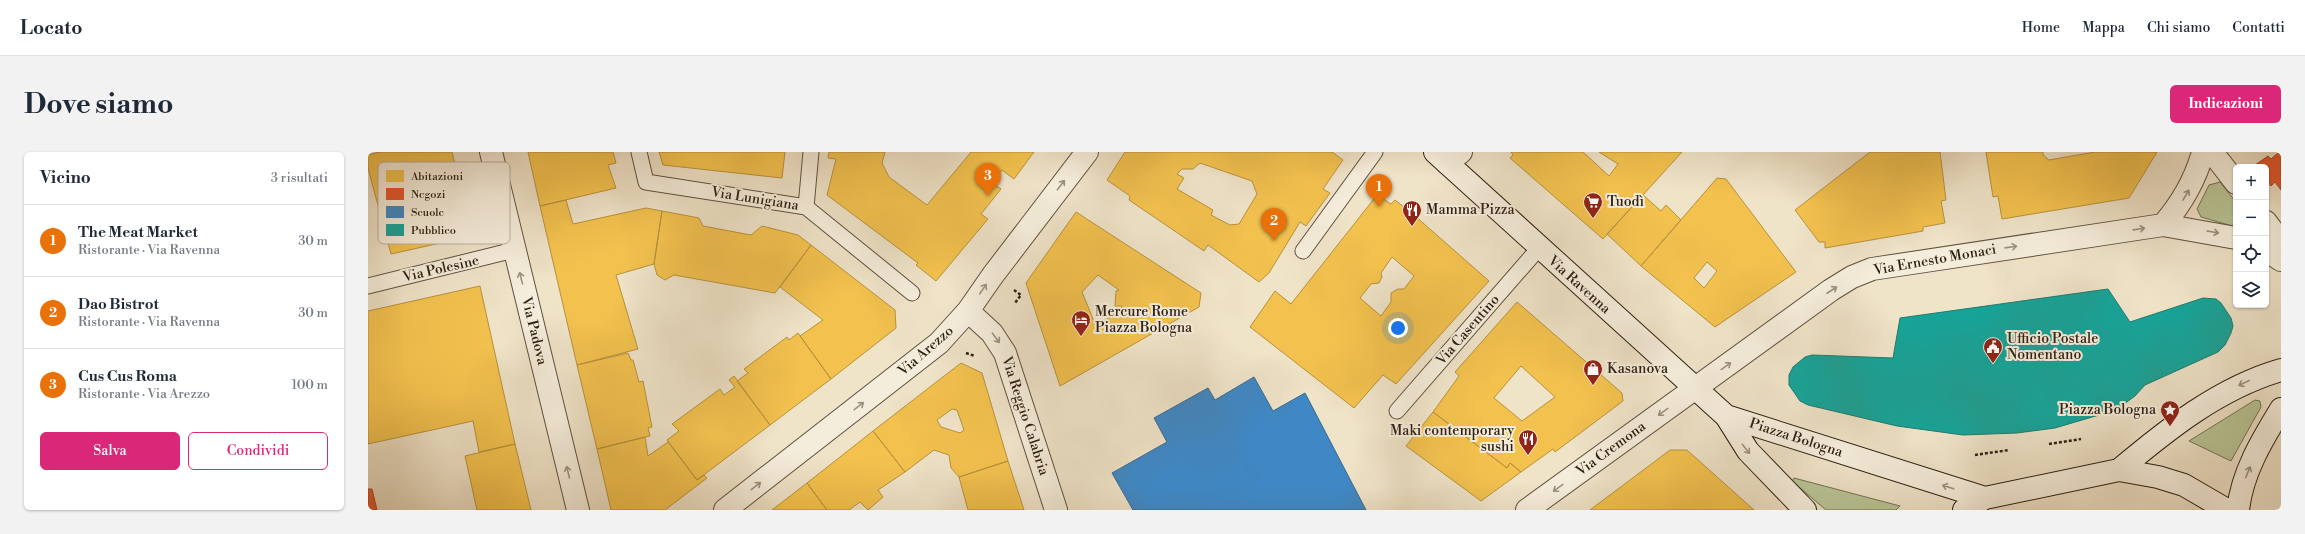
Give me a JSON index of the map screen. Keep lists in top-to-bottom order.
{
  "streets": {
    "street": [
      "Via Ernesto Monaci",
      "Via Ravenna",
      "Via Padova",
      "Via Arezzo",
      "Via Reggio Calabria",
      "Piazza Bologna",
      "Via Cremona"
    ],
    "lane": ["Via Lunigiana", "Via Polesine", "Via Casentino"]
  },
  "crossings": [
    ["Via Ernesto Monaci", "Via Ravenna"],
    ["Via Ernesto Monaci", "Via Cremona"],
    ["Via Polesine", "Via Padova"],
    ["Via Ravenna", "Via Casentino"],
    ["Via Ravenna", "Piazza Bologna"],
    ["Via Ravenna", "Via Cremona"],
    ["Via Arezzo", "Via Reggio Calabria"]
  ],
  "one_way": [
    "Via Ernesto Monaci",
    "Via Padova",
    "Via Arezzo",
    "Via Reggio Calabria",
    "Via Cremona"
  ],
  "places": {
    "supermarket": ["Tuodì"],
    "restaurant": ["Mamma Pizza", "Maki contemporary sushi"],
    "hotel": ["Mercure Rome Piazza Bologna"],
    "public building": ["Ufficio Postale Nomentano"],
    "shop": ["Kasanova"],
    "place": ["Piazza Bologna"]
  },
  "legend": [
    "Abitazioni",
    "Negozi",
    "Scuole",
    "Pubblico"
  ],
  "page": {
    "header": "Locato",
    "nav": [
      "Home",
      "Mappa",
      "Chi siamo",
      "Contatti"
    ],
    "buttons": [
      "Indicazioni",
      ["Salva", "Condividi"]
    ],
    "title": "Dove siamo",
    "heading": ["Vicino", "3 risultati"],
    "pins": ["3", "1", "2"],
    "map_buttons": ["+", "−"],
    "list": [
      {
        "mark": "1",
        "name": "The Meat Market",
        "note": "Ristorante · Via Ravenna",
        "value": "30 m"
      },
      {
        "mark": "2",
        "name": "Dao Bistrot",
        "note": "Ristorante · Via Ravenna",
        "value": "30 m"
      },
      {
        "mark": "3",
        "name": "Cus Cus Roma",
        "note": "Ristorante · Via Arezzo",
        "value": "100 m"
      }
    ]
  }
}
